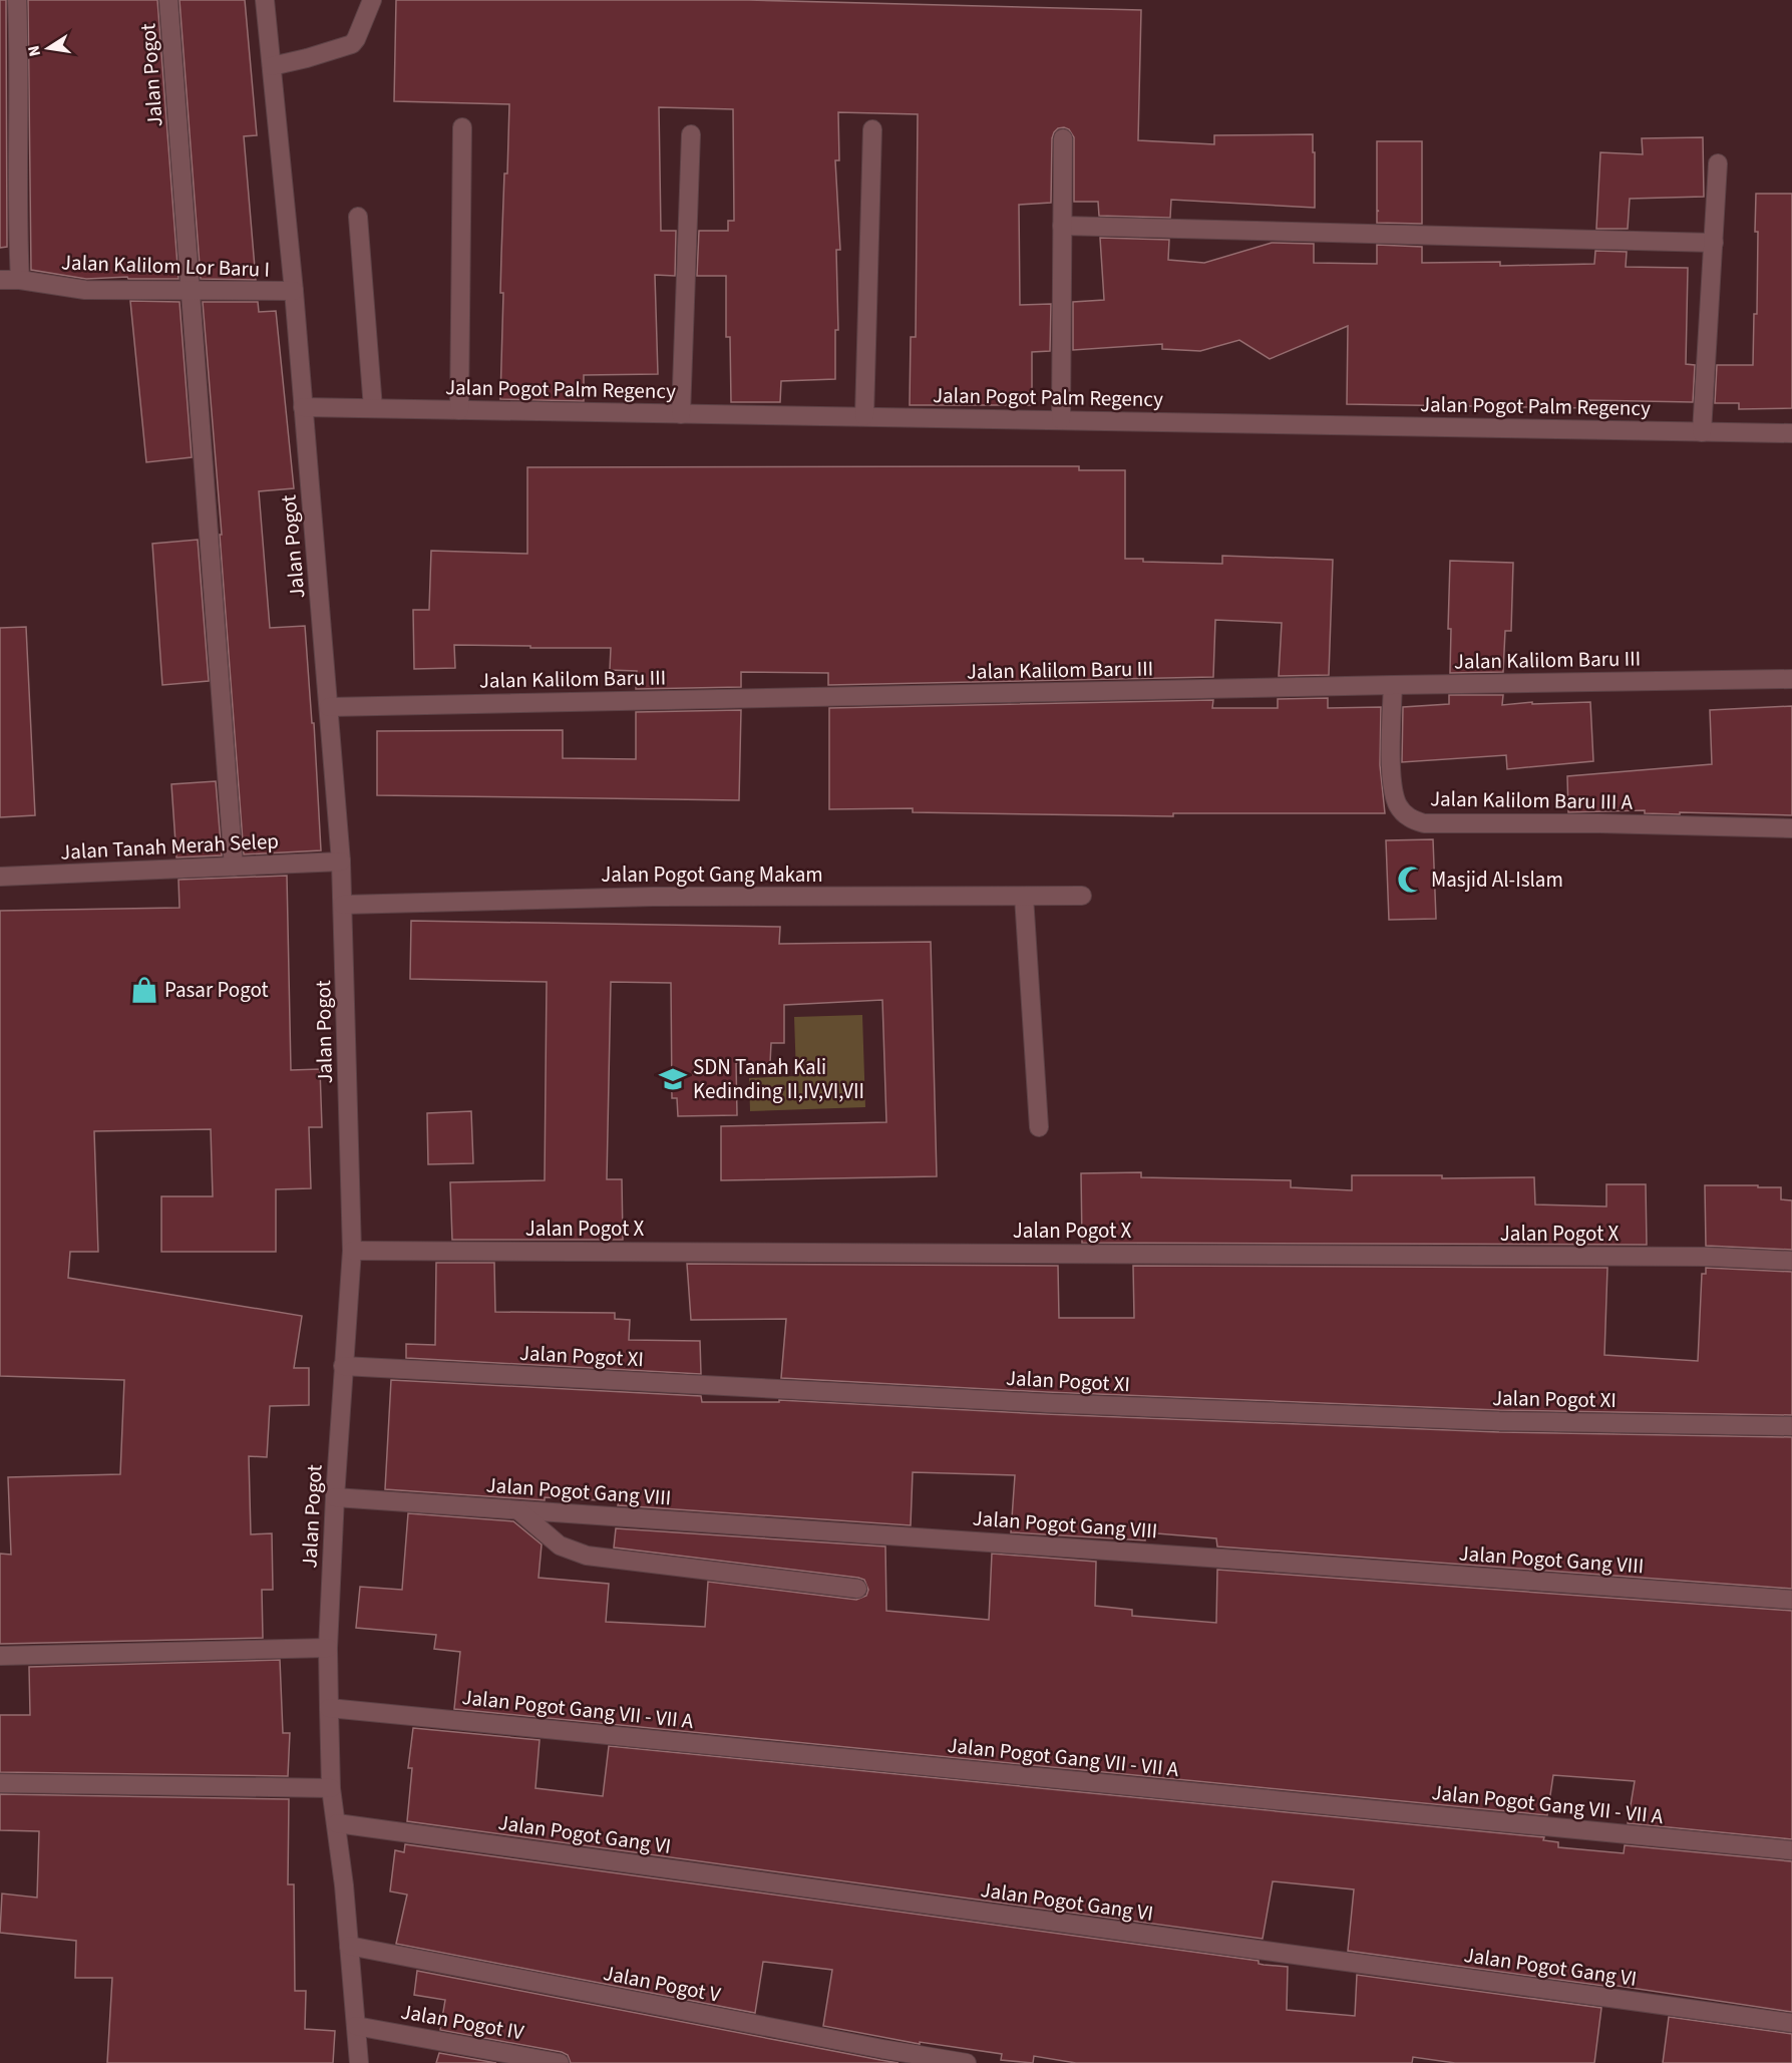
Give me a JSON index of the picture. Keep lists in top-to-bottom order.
{
  "streets": {
    "street": [
      "Jalan Pogot",
      "Jalan Kalilom Lor Baru I",
      "Jalan Pogot Palm Regency",
      "Jalan Kalilom Baru III",
      "Jalan Kalilom Baru III A",
      "Jalan Tanah Merah Selep",
      "Jalan Pogot Gang Makam",
      "Jalan Pogot X",
      "Jalan Pogot XI",
      "Jalan Pogot Gang VIII",
      "Jalan Pogot Gang VII - VII A",
      "Jalan Pogot Gang VI",
      "Jalan Pogot V",
      "Jalan Pogot IV"
    ]
  },
  "crossings": [
    ["Jalan Pogot", "Jalan Kalilom Lor Baru I"],
    ["Jalan Pogot", "Jalan Pogot Palm Regency"],
    ["Jalan Pogot", "Jalan Kalilom Baru III"],
    ["Jalan Pogot", "Jalan Tanah Merah Selep"],
    ["Jalan Pogot", "Jalan Pogot Gang Makam"],
    ["Jalan Pogot", "Jalan Pogot X"],
    ["Jalan Pogot", "Jalan Pogot XI"],
    ["Jalan Pogot", "Jalan Pogot Gang VIII"],
    ["Jalan Pogot", "Jalan Pogot Gang VII - VII A"],
    ["Jalan Pogot", "Jalan Pogot Gang VI"],
    ["Jalan Pogot", "Jalan Pogot V"],
    ["Jalan Pogot", "Jalan Pogot IV"],
    ["Jalan Kalilom Baru III", "Jalan Kalilom Baru III A"]
  ],
  "places": {
    "mosque": ["Masjid Al-Islam"],
    "shop": ["Pasar Pogot"],
    "school or university": ["SDN Tanah Kali Kedinding II,IV,VI,VII"]
  },
  "north": "left"
}
